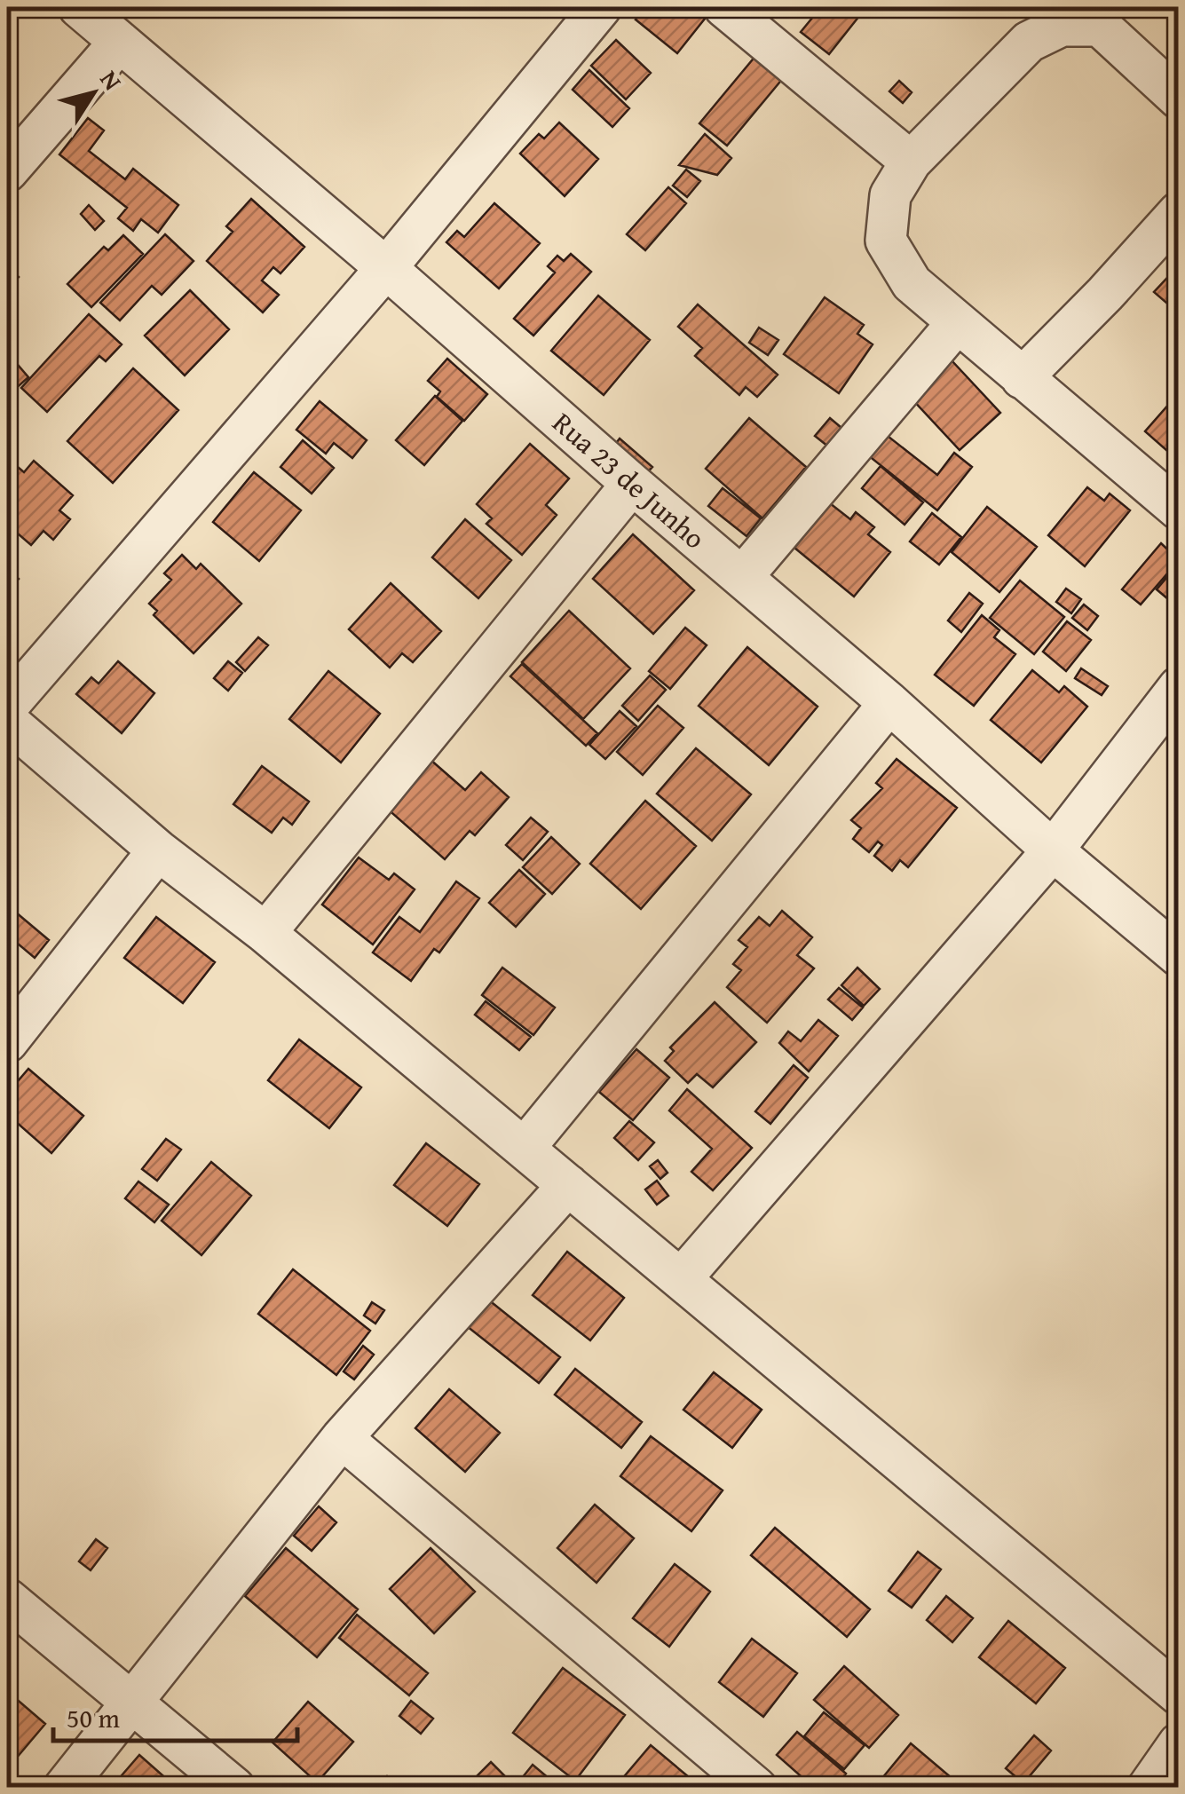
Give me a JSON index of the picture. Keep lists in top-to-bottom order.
{
  "streets": {
    "street": ["Rua 23 de Junho"]
  },
  "scale_bar": "50 m",
  "north": "top right"
}
